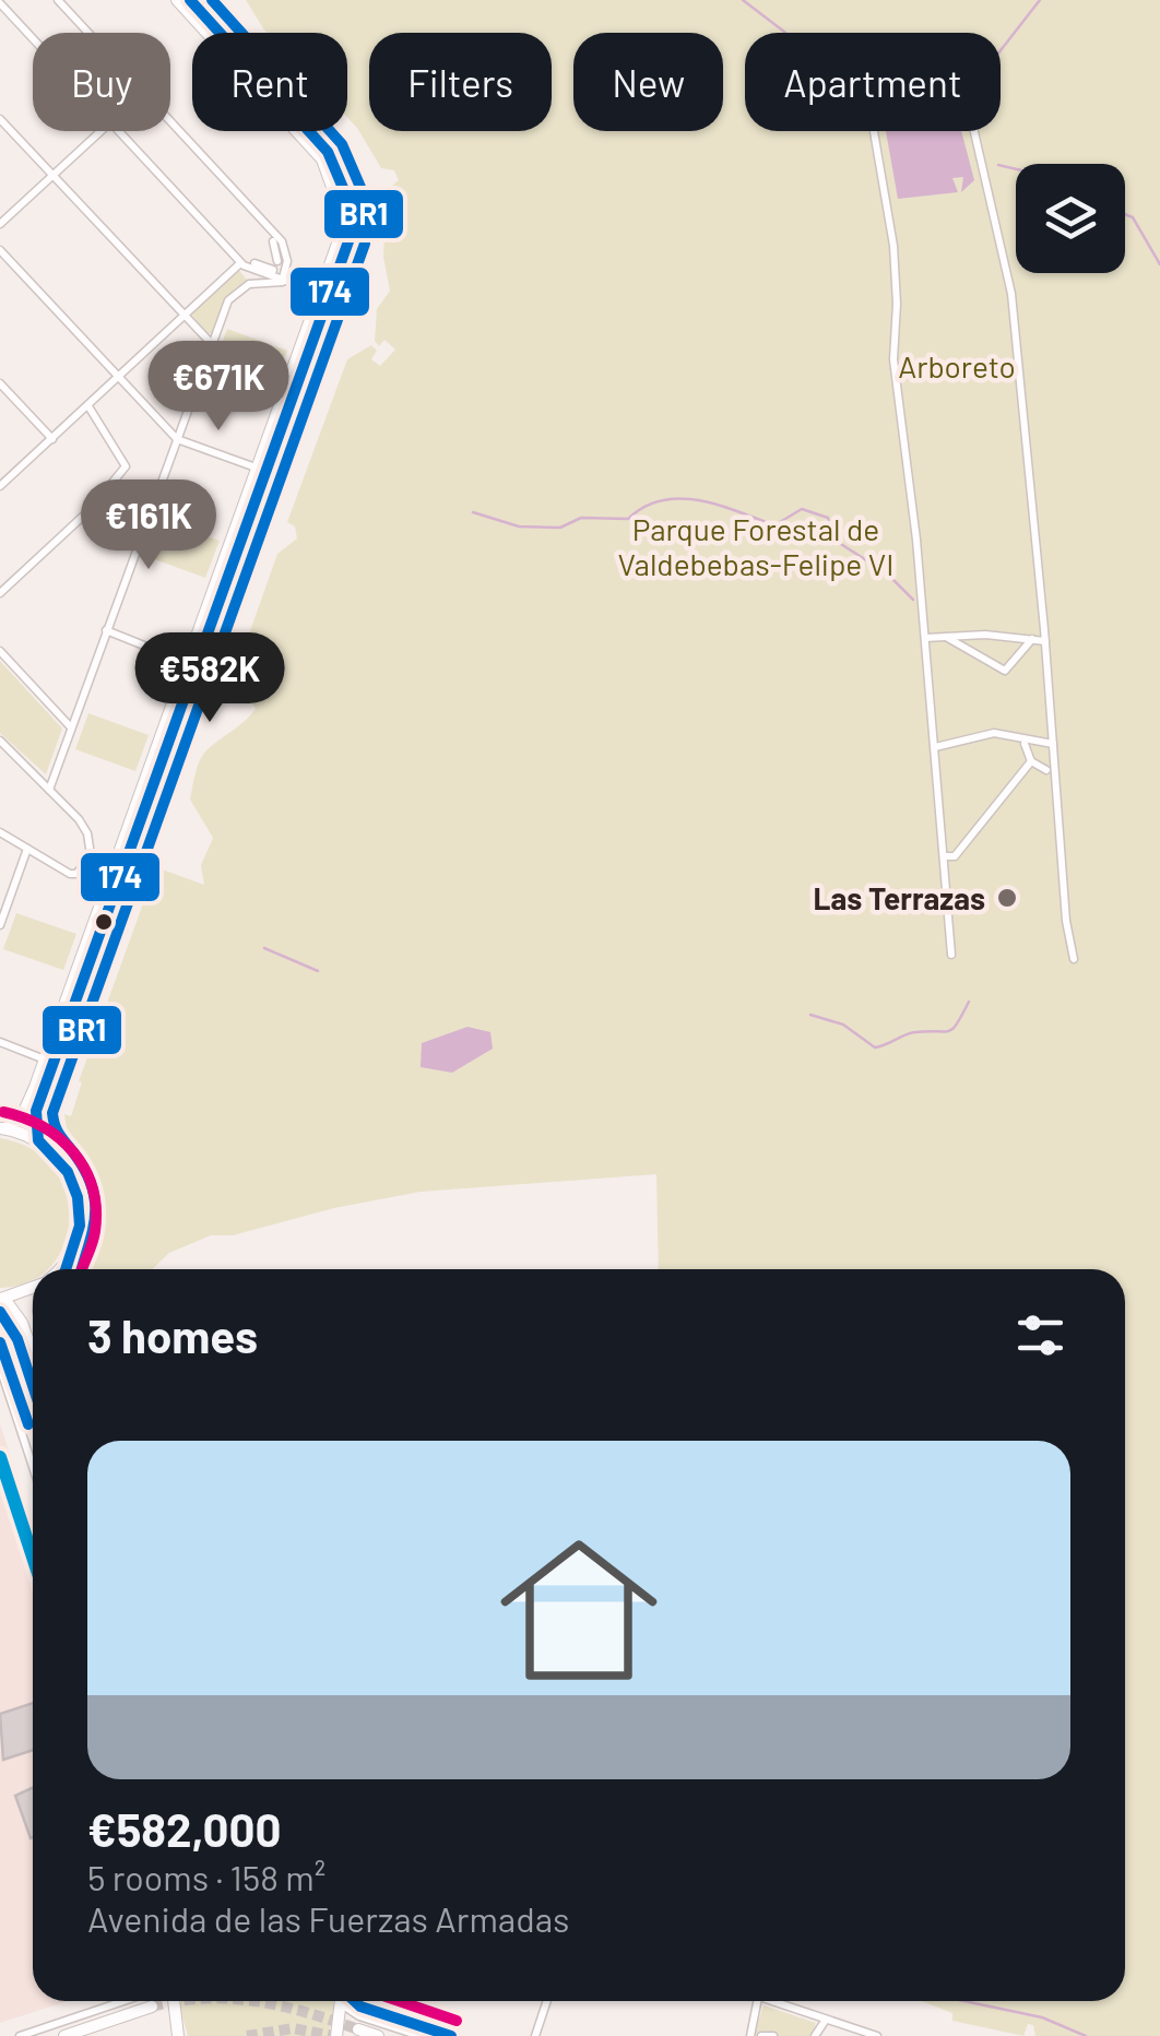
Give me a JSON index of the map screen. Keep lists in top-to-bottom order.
{
  "parks": ["Arboreto", "Parque Forestal de Valdebebas-Felipe VI"],
  "places": ["Las Terrazas"],
  "lines": ["transit line 174", "transit line BR1"],
  "page": {
    "chip": [
      "Buy",
      "Rent",
      "Filters",
      "New",
      "Apartment"
    ],
    "price": ["€671K", "€161K", "€582K"],
    "heading": "3 homes",
    "list": [
      {
        "name": "€582,000",
        "note": "5 rooms · 158 m² · Avenida de las Fuerzas Armadas"
      }
    ]
  }
}
